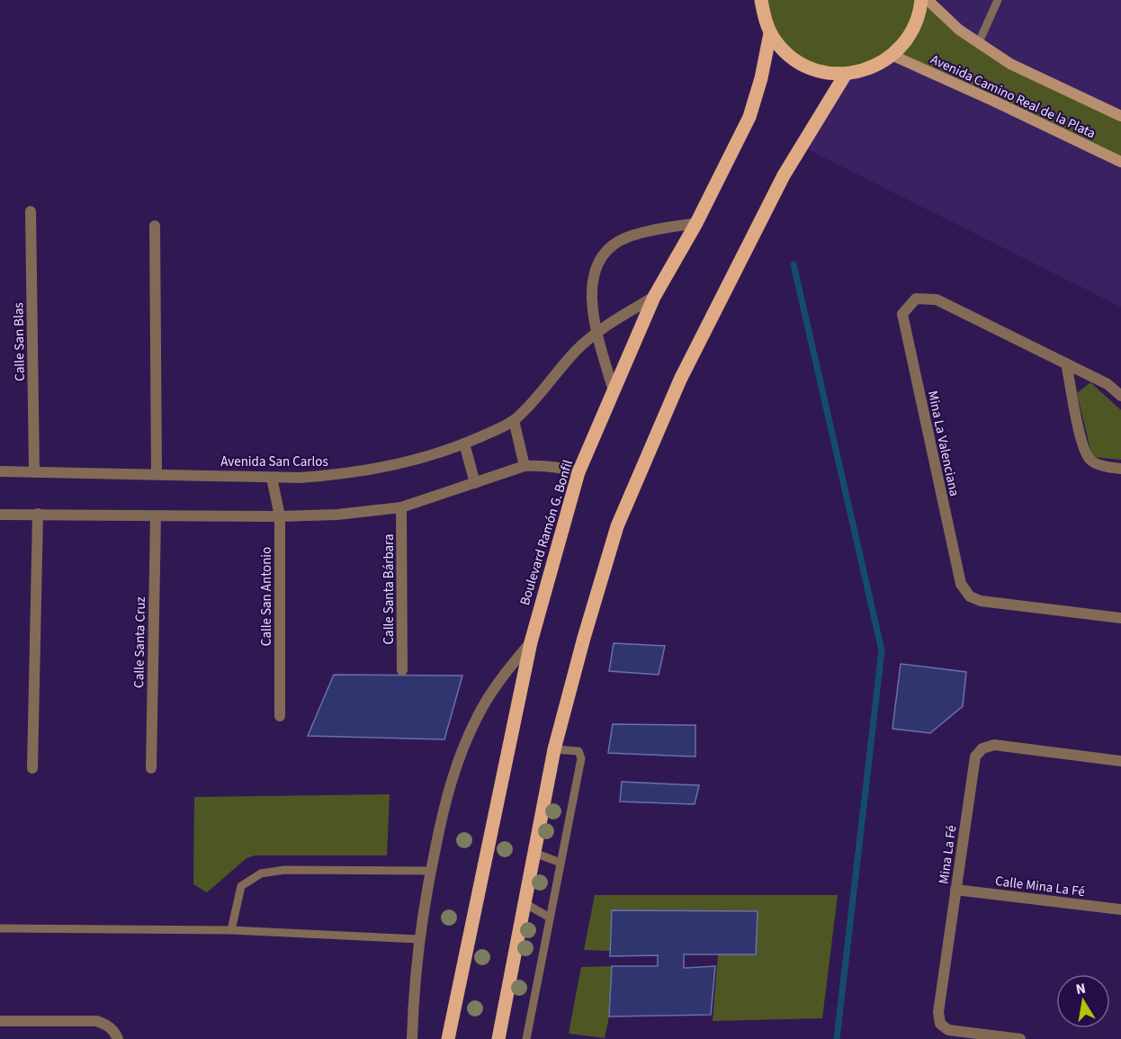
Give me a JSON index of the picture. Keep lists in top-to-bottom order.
{
  "streets": {
    "main road": ["Avenida Camino Real de la Plata", "Boulevard Ramón G. Bonfil"],
    "street": [
      "Calle San Blas",
      "Mina La Valenciana",
      "Avenida San Carlos",
      "Calle Santa Bárbara",
      "Calle San Antonio",
      "Calle Santa Cruz",
      "Mina La Fé",
      "Calle Mina La Fé"
    ]
  },
  "crossings": [
    ["Calle San Blas", "Avenida San Carlos"],
    ["Avenida San Carlos", "Boulevard Ramón G. Bonfil"],
    ["Avenida San Carlos", "Calle San Antonio"],
    ["Mina La Fé", "Calle Mina La Fé"]
  ],
  "north": "top"
}
